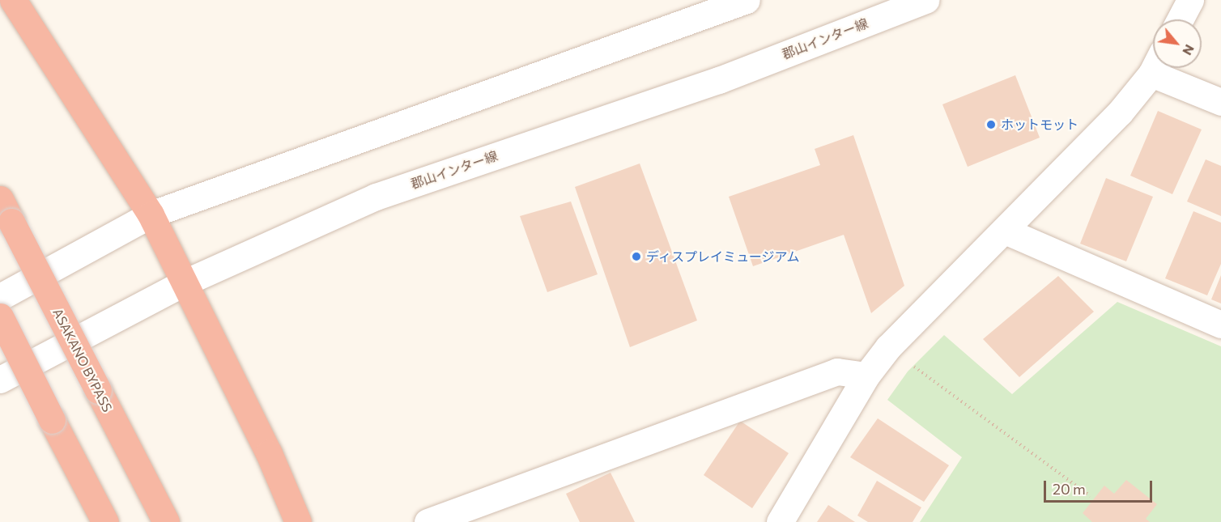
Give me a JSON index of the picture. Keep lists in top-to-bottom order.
{
  "streets": {
    "highway": ["ASAKANO BYPASS"],
    "street": ["郡山インター線"]
  },
  "places": ["ホットモット", "ディスプレイミュージアム"],
  "scale_bar": "20 m",
  "north": "bottom right"
}
